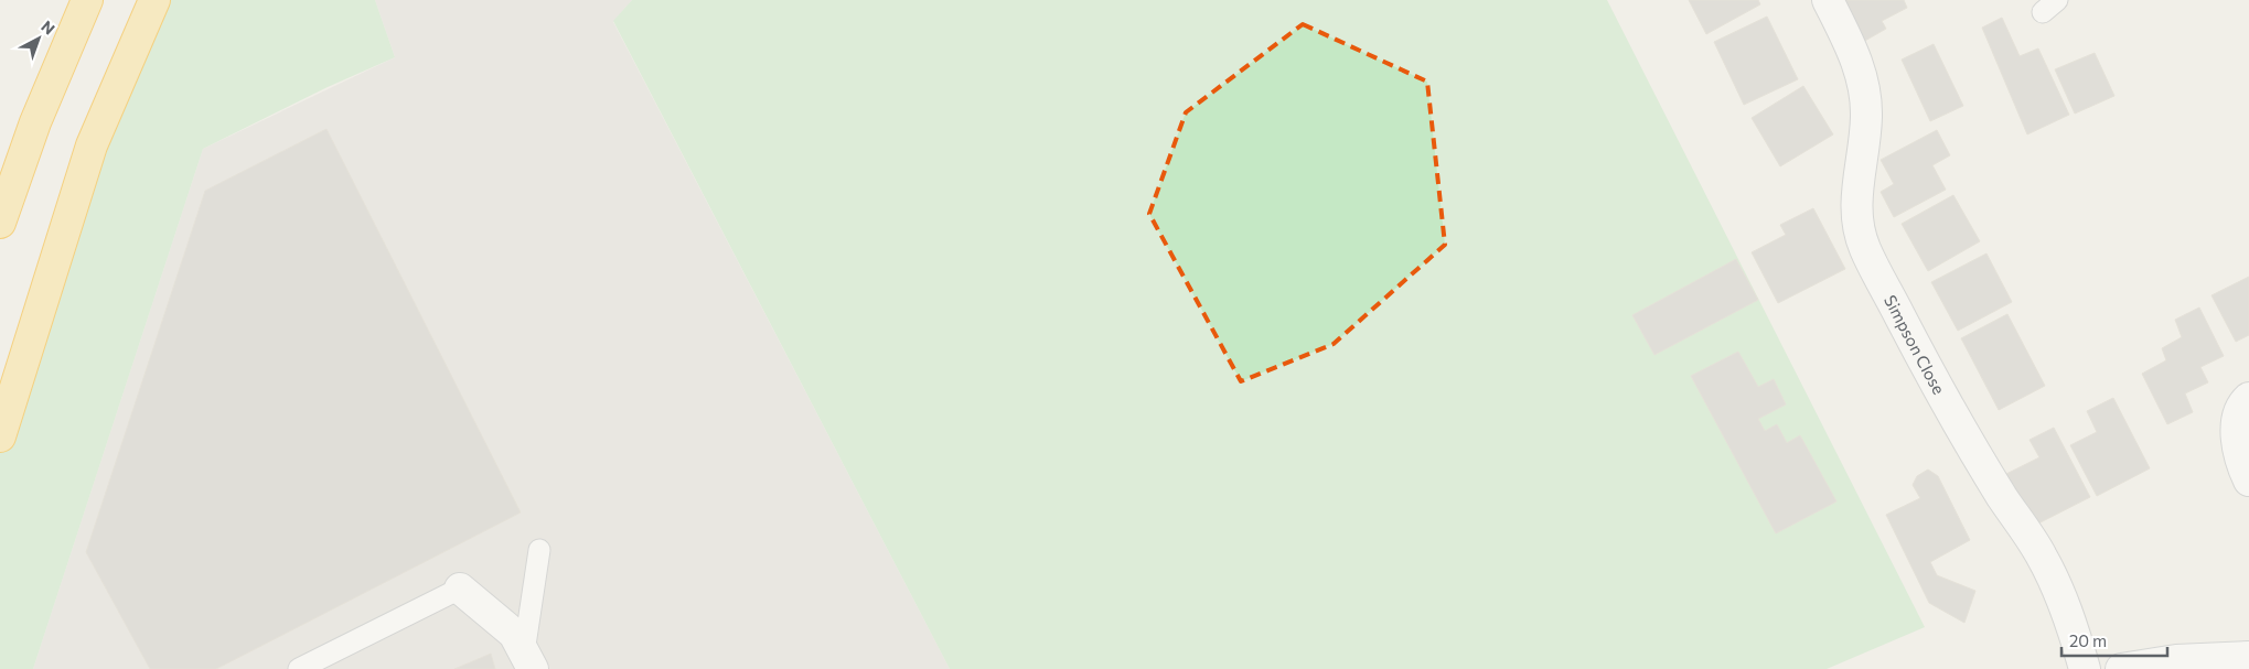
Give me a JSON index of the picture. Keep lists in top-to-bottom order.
{
  "streets": {
    "street": ["Simpson Close"]
  },
  "scale_bar": "20 m",
  "north": "top right"
}
